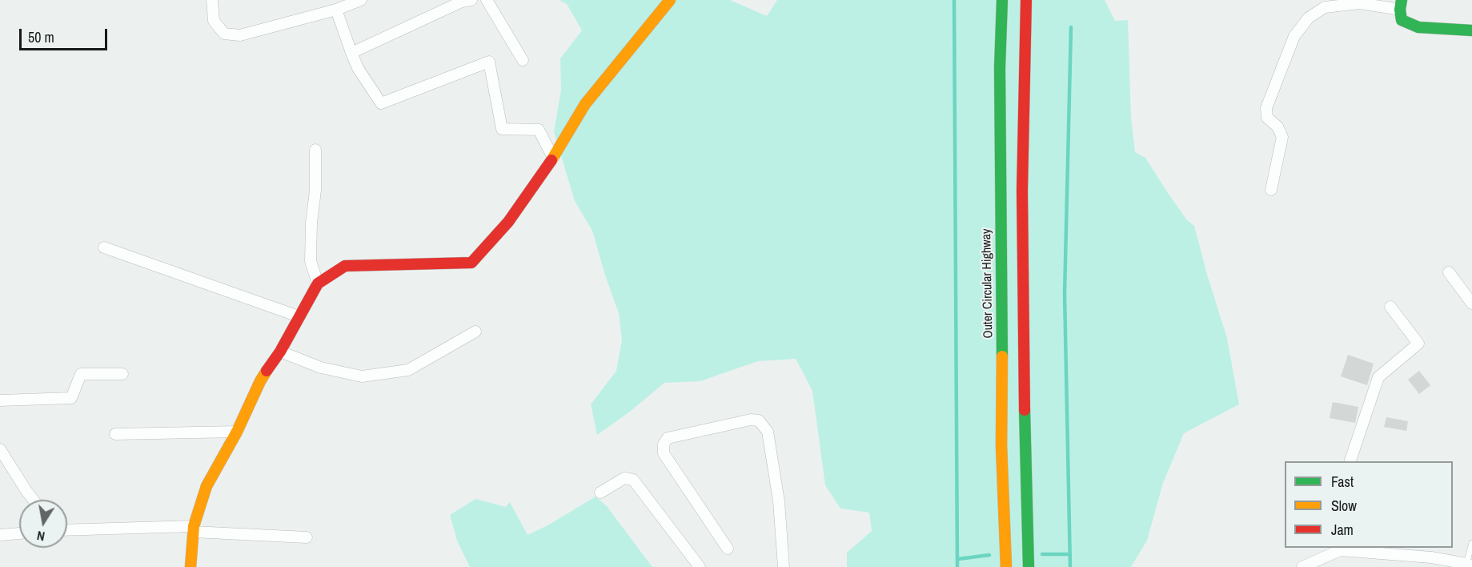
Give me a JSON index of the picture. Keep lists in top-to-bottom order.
{
  "streets": {
    "main road": ["Outer Circular Highway"]
  },
  "legend": ["Fast", "Slow", "Jam"],
  "scale_bar": "50 m",
  "north": "bottom"
}
